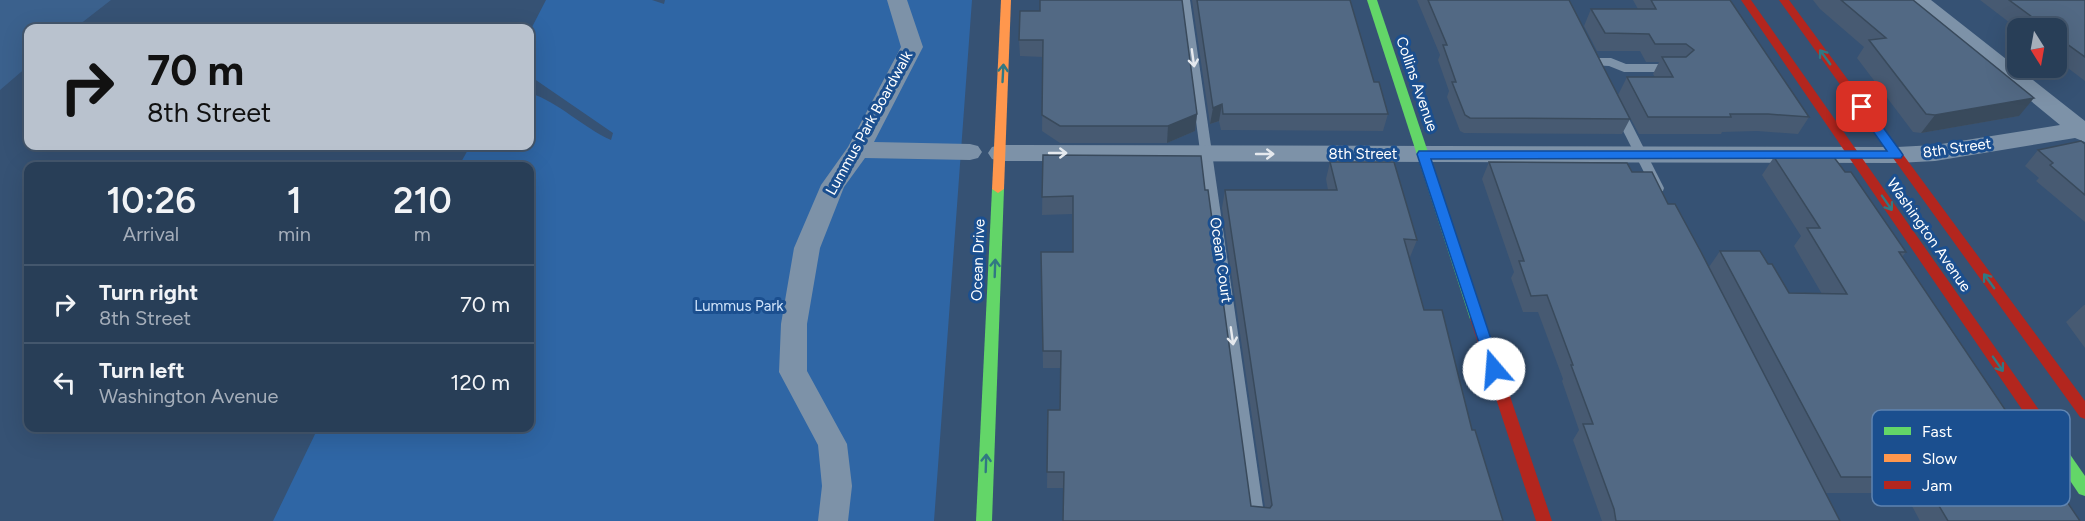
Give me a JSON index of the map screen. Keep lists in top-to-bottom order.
{
  "streets": {
    "main road": ["Collins Avenue", "Washington Avenue", "Ocean Drive"],
    "street": ["Lummus Park Boardwalk", "8th Street"],
    "lane": ["Ocean Court"]
  },
  "crossings": [
    ["Collins Avenue", "8th Street"],
    ["8th Street", "Washington Avenue"],
    ["8th Street", "Ocean Drive"],
    ["8th Street", "Ocean Court"]
  ],
  "one_way": ["8th Street", "Ocean Drive", "Ocean Court"],
  "parks": ["Lummus Park"],
  "legend": ["Fast", "Slow", "Jam"],
  "north": "bottom",
  "page": {
    "turn": ["70 m", "8th Street"],
    "eta": [
      "10:26",
      "Arrival",
      "1",
      "min",
      "210",
      "m"
    ],
    "list": [
      {
        "name": "Turn right",
        "note": "8th Street",
        "value": "70 m"
      },
      {
        "name": "Turn left",
        "note": "Washington Avenue",
        "value": "120 m"
      }
    ]
  }
}
